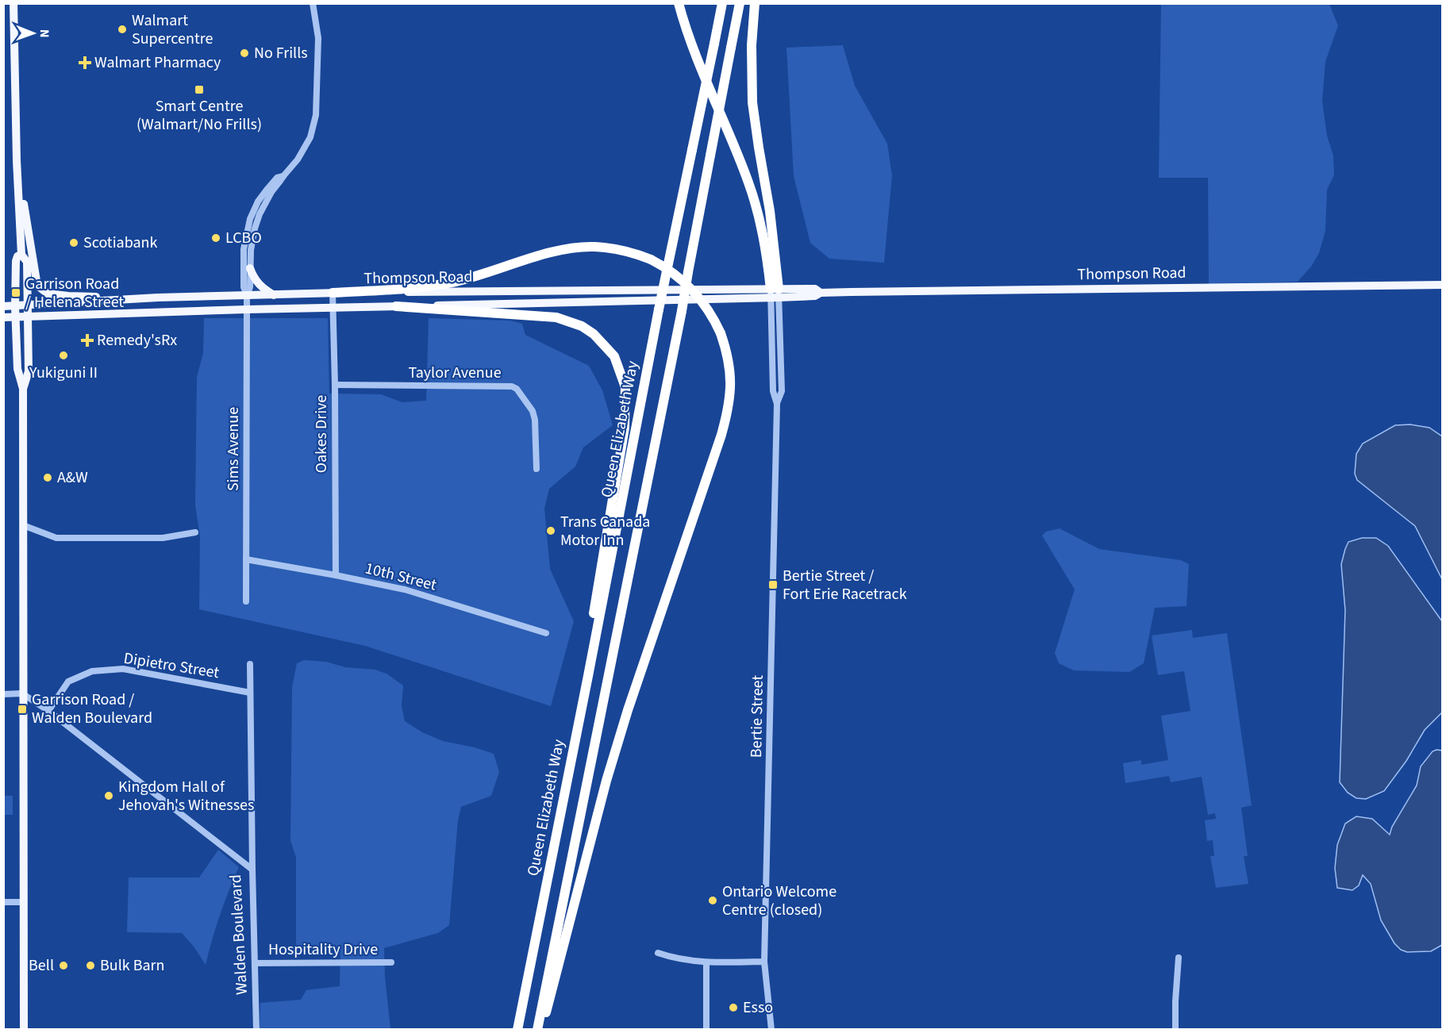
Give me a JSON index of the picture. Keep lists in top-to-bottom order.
{
  "streets": {
    "highway": ["Queen Elizabeth Way"],
    "main road": ["Thompson Road"],
    "street": [
      "Taylor Avenue",
      "Oakes Drive",
      "Sims Avenue",
      "10th Street",
      "Dipietro Street",
      "Bertie Street",
      "Walden Boulevard",
      "Hospitality Drive"
    ]
  },
  "crossings": [
    ["Thompson Road", "Oakes Drive"],
    ["Thompson Road", "Sims Avenue"],
    ["Thompson Road", "Bertie Street"],
    ["Taylor Avenue", "Oakes Drive"],
    ["Oakes Drive", "10th Street"],
    ["Sims Avenue", "10th Street"],
    ["Dipietro Street", "Walden Boulevard"],
    ["Walden Boulevard", "Hospitality Drive"]
  ],
  "places": {
    "other": [
      "Walmart Supercentre",
      "No Frills",
      "LCBO",
      "Scotiabank",
      "Yukiguni II",
      "A&W",
      "Trans Canada Motor Inn",
      "Kingdom Hall of Jehovah's Witnesses",
      "Ontario Welcome Centre (closed)",
      "Bell",
      "Bulk Barn",
      "Esso"
    ],
    "health": ["Walmart Pharmacy", "Remedy'sRx"],
    "transit": [
      "Smart Centre (Walmart/No Frills)",
      "Garrison Road / Helena Street",
      "Bertie Street / Fort Erie Racetrack",
      "Garrison Road / Walden Boulevard"
    ]
  },
  "north": "right"
}
